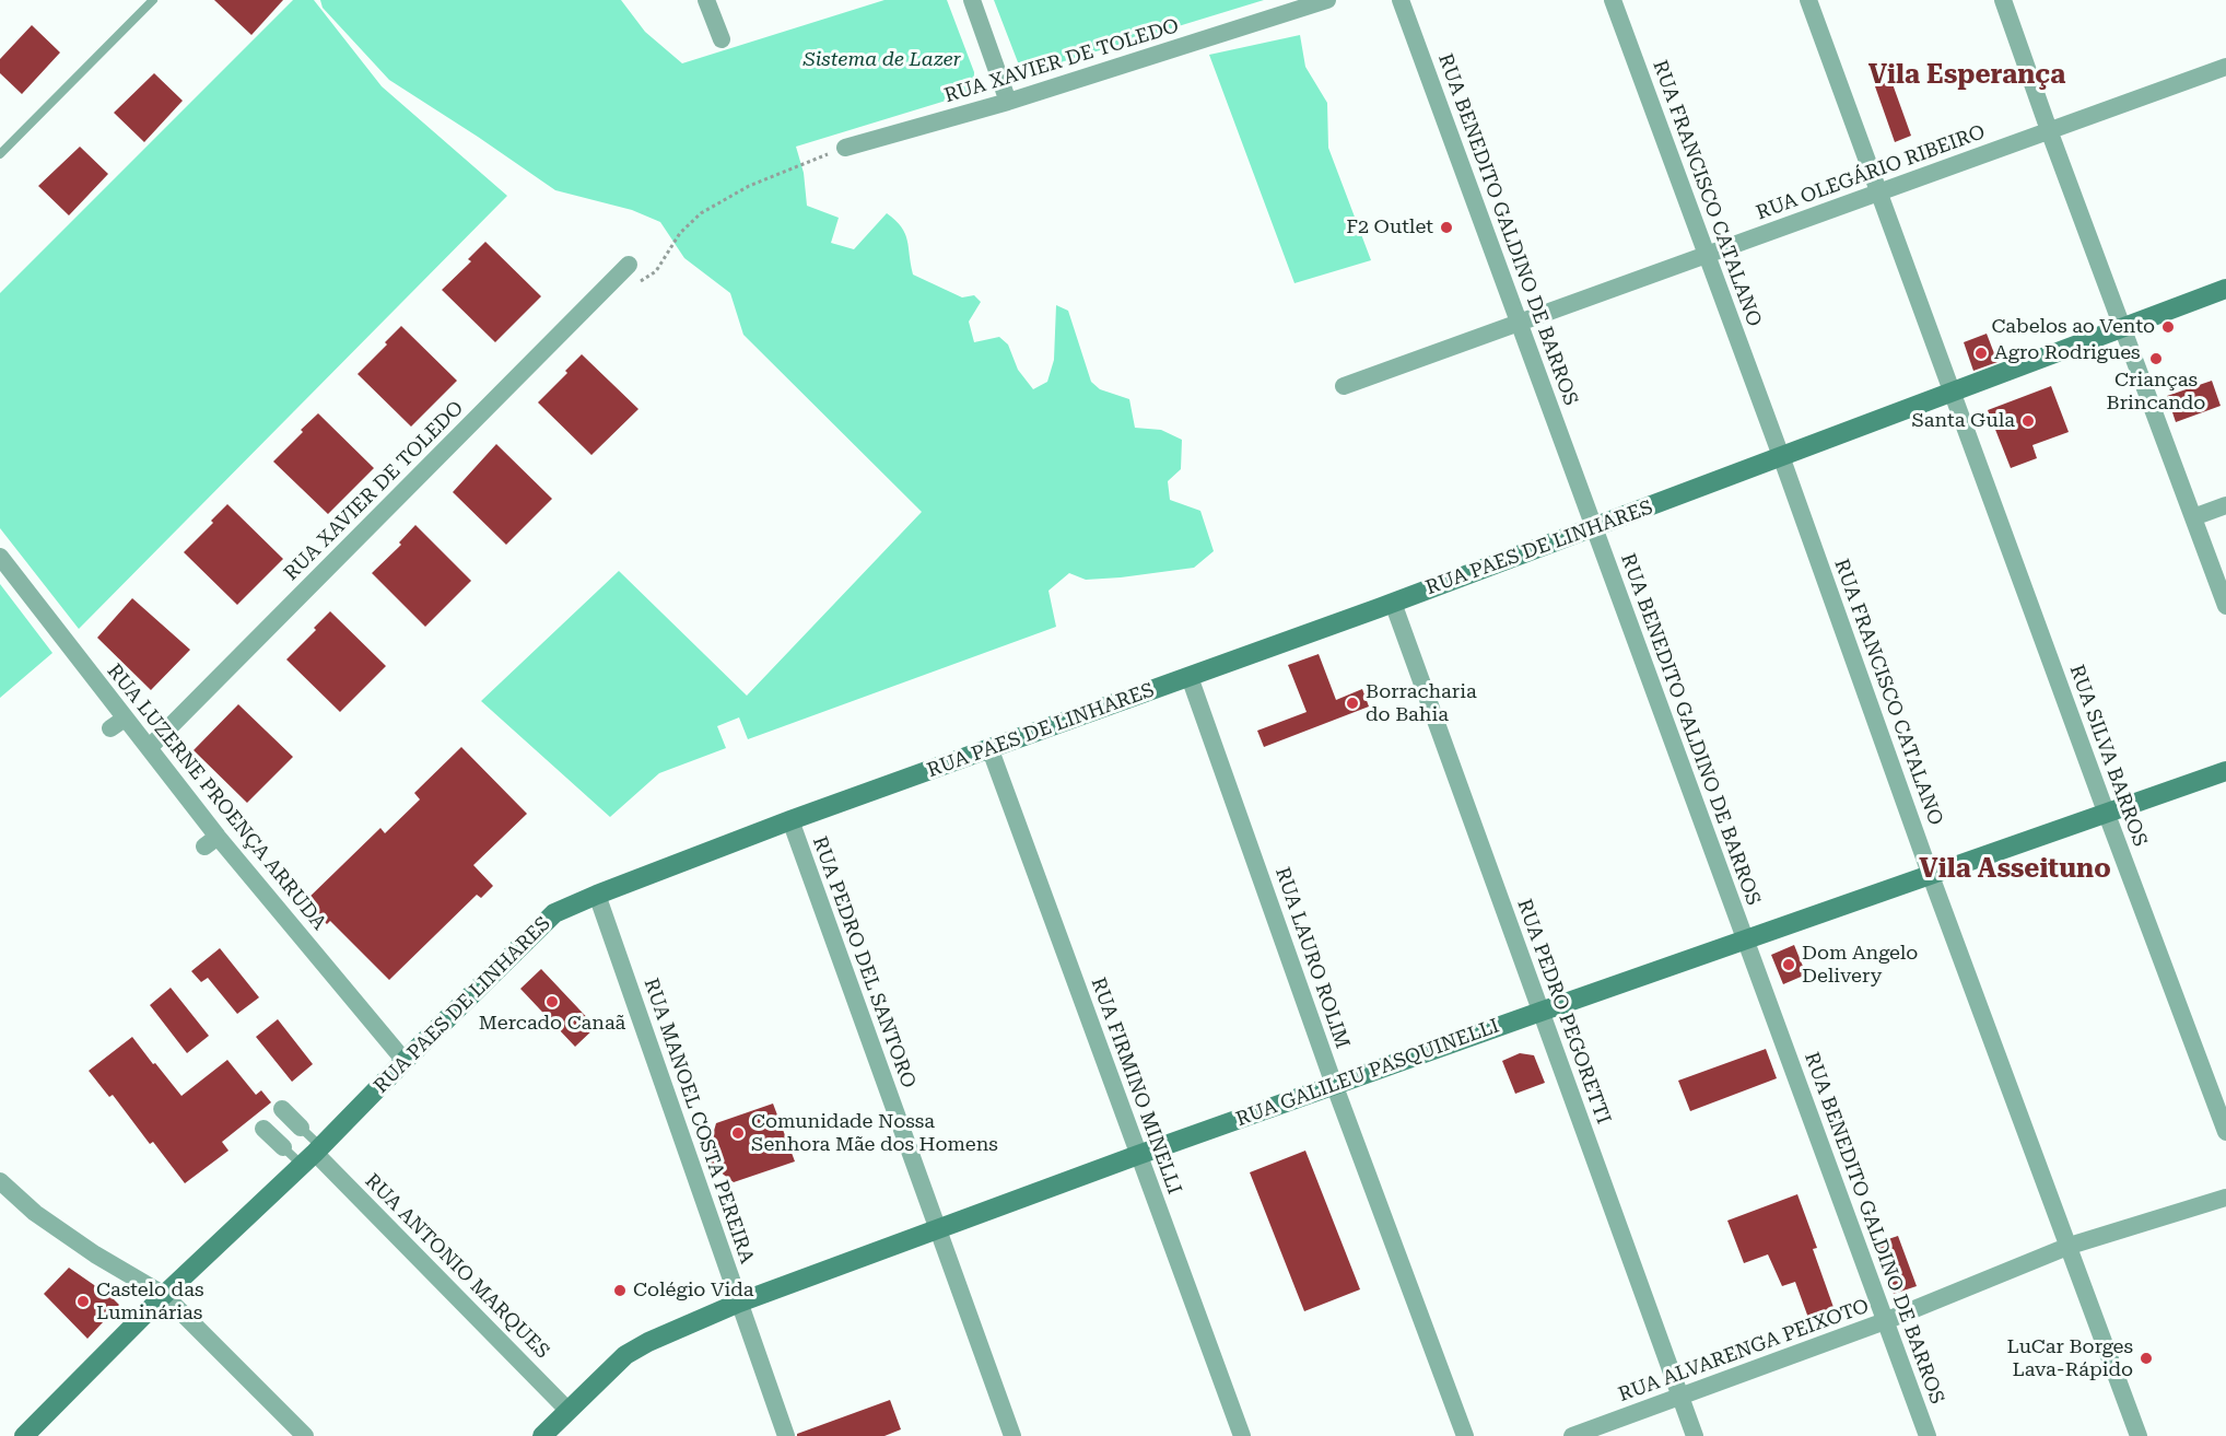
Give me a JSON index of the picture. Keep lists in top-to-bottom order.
{
  "streets": {
    "street": [
      "RUA XAVIER DE TOLEDO",
      "RUA OLEGÁRIO RIBEIRO",
      "RUA FRANCISCO CATALANO",
      "RUA BENEDITO GALDINO DE BARROS",
      "RUA PAES DE LINHARES",
      "RUA SILVA BARROS",
      "RUA LUZERNE PROENÇA ARRUDA",
      "RUA LAURO ROLIM",
      "RUA PEDRO DEL SANTORO",
      "RUA PEDRO PEGORETTI",
      "RUA GALILEU PASQUINELLI",
      "RUA FIRMINO MINELLI",
      "RUA MANOEL COSTA PEREIRA",
      "RUA ANTONIO MARQUES",
      "RUA ALVARENGA PEIXOTO"
    ]
  },
  "crossings": [
    ["RUA XAVIER DE TOLEDO", "RUA LUZERNE PROENÇA ARRUDA"],
    ["RUA OLEGÁRIO RIBEIRO", "RUA FRANCISCO CATALANO"],
    ["RUA OLEGÁRIO RIBEIRO", "RUA BENEDITO GALDINO DE BARROS"],
    ["RUA OLEGÁRIO RIBEIRO", "RUA SILVA BARROS"],
    ["RUA FRANCISCO CATALANO", "RUA PAES DE LINHARES"],
    ["RUA FRANCISCO CATALANO", "RUA GALILEU PASQUINELLI"],
    ["RUA FRANCISCO CATALANO", "RUA ALVARENGA PEIXOTO"],
    ["RUA BENEDITO GALDINO DE BARROS", "RUA PAES DE LINHARES"],
    ["RUA BENEDITO GALDINO DE BARROS", "RUA GALILEU PASQUINELLI"],
    ["RUA BENEDITO GALDINO DE BARROS", "RUA ALVARENGA PEIXOTO"],
    ["RUA PAES DE LINHARES", "RUA SILVA BARROS"],
    ["RUA PAES DE LINHARES", "RUA LUZERNE PROENÇA ARRUDA"],
    ["RUA PAES DE LINHARES", "RUA LAURO ROLIM"],
    ["RUA PAES DE LINHARES", "RUA PEDRO DEL SANTORO"],
    ["RUA PAES DE LINHARES", "RUA PEDRO PEGORETTI"],
    ["RUA PAES DE LINHARES", "RUA FIRMINO MINELLI"],
    ["RUA PAES DE LINHARES", "RUA MANOEL COSTA PEREIRA"],
    ["RUA PAES DE LINHARES", "RUA ANTONIO MARQUES"],
    ["RUA SILVA BARROS", "RUA GALILEU PASQUINELLI"],
    ["RUA LAURO ROLIM", "RUA GALILEU PASQUINELLI"],
    ["RUA PEDRO DEL SANTORO", "RUA GALILEU PASQUINELLI"],
    ["RUA PEDRO PEGORETTI", "RUA GALILEU PASQUINELLI"],
    ["RUA PEDRO PEGORETTI", "RUA ALVARENGA PEIXOTO"],
    ["RUA GALILEU PASQUINELLI", "RUA FIRMINO MINELLI"],
    ["RUA GALILEU PASQUINELLI", "RUA MANOEL COSTA PEREIRA"],
    ["RUA GALILEU PASQUINELLI", "RUA ANTONIO MARQUES"]
  ],
  "districts": ["Vila Esperança", "Vila Asseituno"],
  "parks": ["Sistema de Lazer"],
  "places": [
    "F2 Outlet",
    "Cabelos ao Vento",
    "Agro Rodrigues",
    "Crianças Brincando",
    "Santa Gula",
    "Borracharia do Bahia",
    "Dom Angelo Delivery",
    "Mercado Canaã",
    "Comunidade Nossa Senhora Mãe dos Homens",
    "Colégio Vida",
    "Castelo das Luminárias",
    "LuCar Borges Lava-Rápido"
  ]
}
